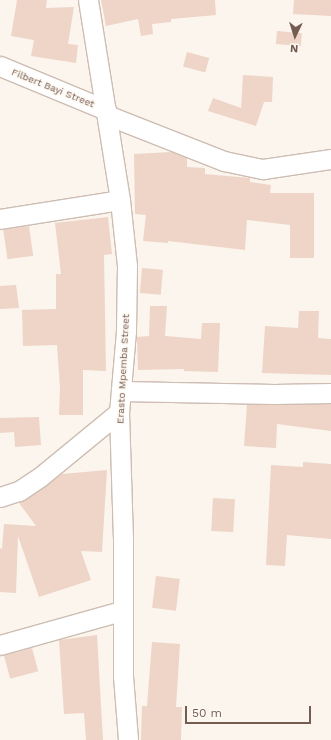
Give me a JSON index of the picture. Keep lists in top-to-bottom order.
{
  "streets": {
    "street": ["Filbert Bayi Street", "Erasto Mpemba Street"]
  },
  "crossings": [
    ["Filbert Bayi Street", "Erasto Mpemba Street"]
  ],
  "scale_bar": "50 m",
  "north": "bottom"
}
